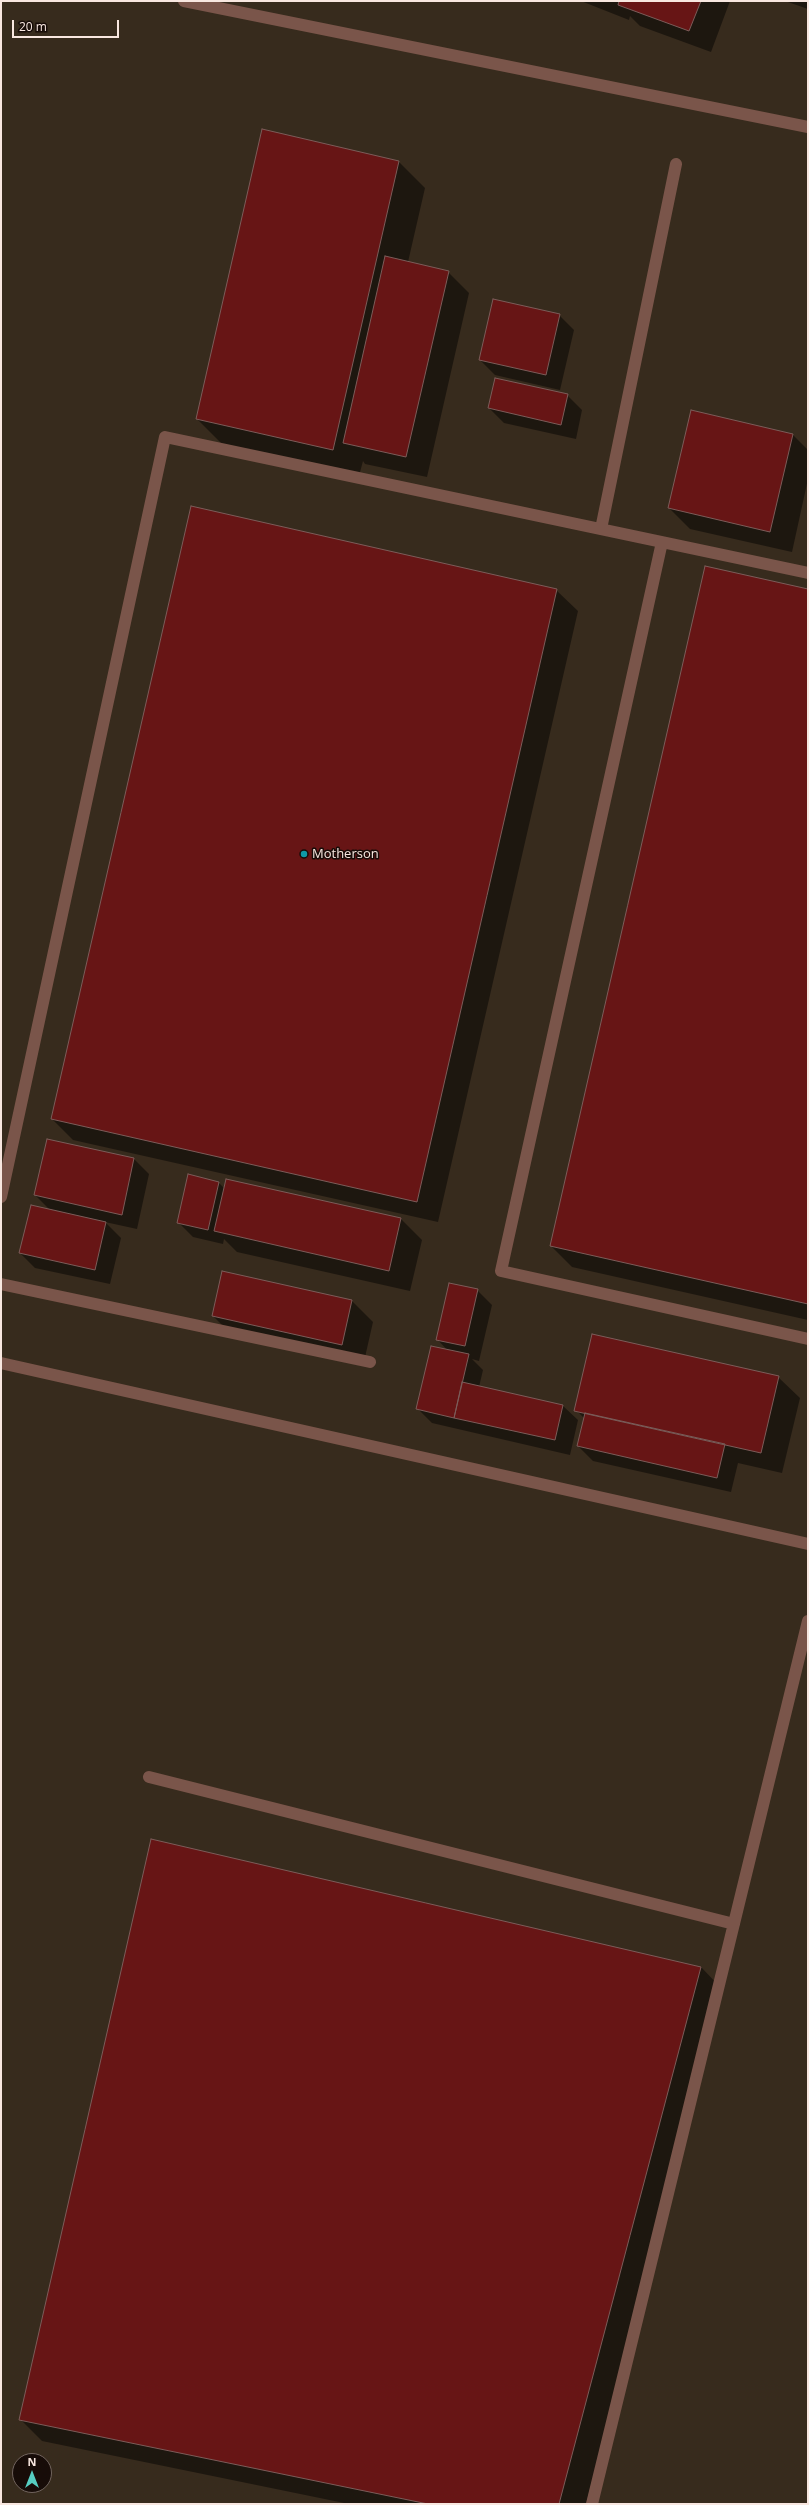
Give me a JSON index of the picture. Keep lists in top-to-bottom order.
{
  "places": ["Motherson"],
  "scale_bar": "20 m",
  "north": "top"
}
